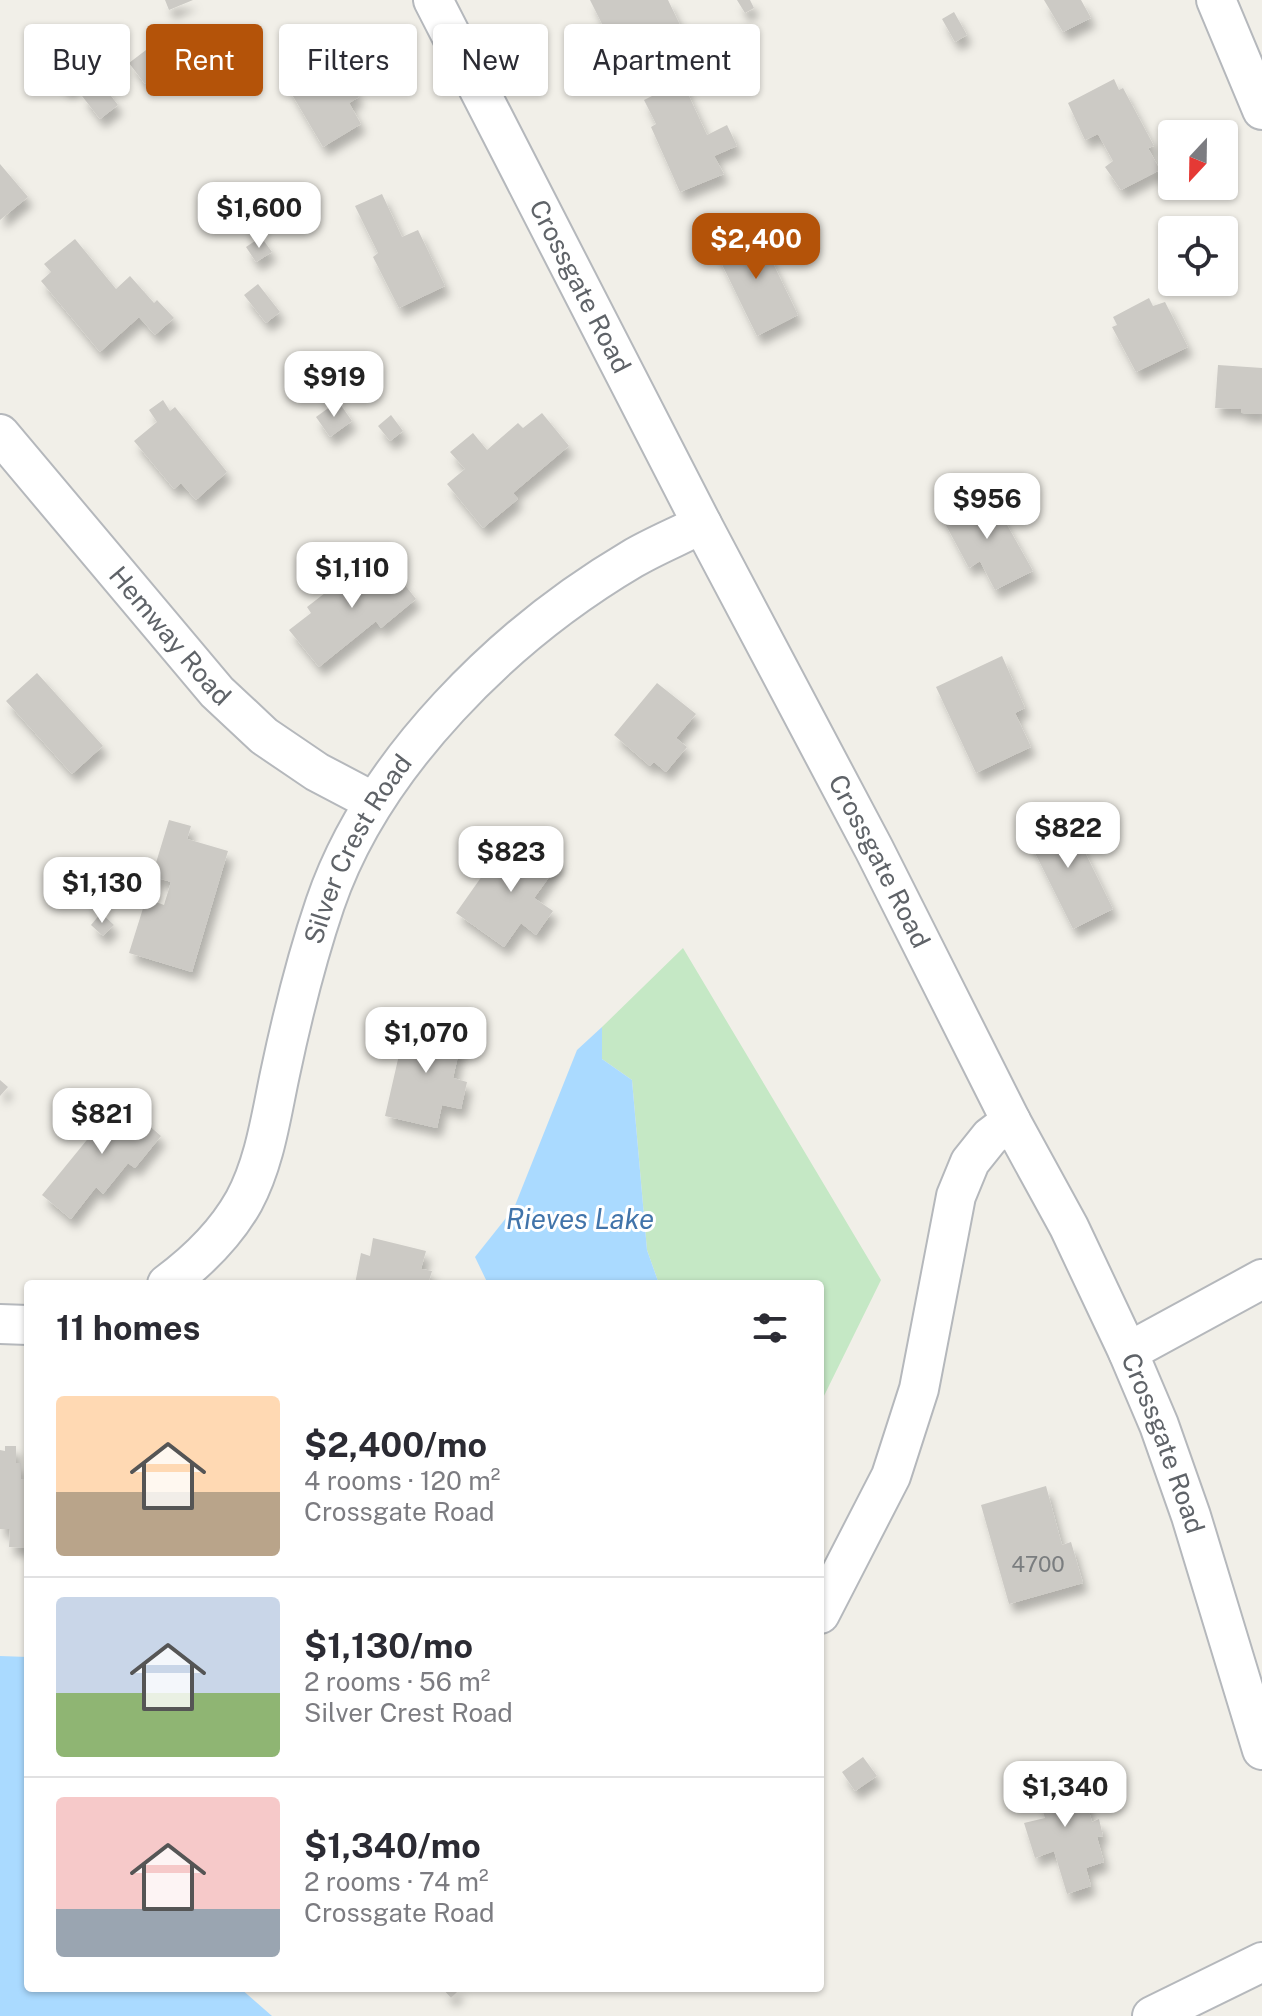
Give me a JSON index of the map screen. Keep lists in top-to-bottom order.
{
  "streets": {
    "street": ["Crossgate Road", "Hemway Road", "Silver Crest Road"]
  },
  "crossings": [
    ["Crossgate Road", "Silver Crest Road"],
    ["Hemway Road", "Silver Crest Road"]
  ],
  "water": ["Rieves Lake"],
  "house_numbers": ["4700"],
  "north": "bottom",
  "page": {
    "chip": [
      "Buy",
      "Rent",
      "Filters",
      "New",
      "Apartment"
    ],
    "price": [
      "$1,600",
      "$2,400",
      "$919",
      "$956",
      "$1,110",
      "$822",
      "$823",
      "$1,130",
      "$1,070",
      "$821",
      "$1,340"
    ],
    "heading": "11 homes",
    "list": [
      {
        "name": "$2,400/mo",
        "note": "4 rooms · 120 m² · Crossgate Road"
      },
      {
        "name": "$1,130/mo",
        "note": "2 rooms · 56 m² · Silver Crest Road"
      },
      {
        "name": "$1,340/mo",
        "note": "2 rooms · 74 m² · Crossgate Road"
      }
    ]
  }
}
